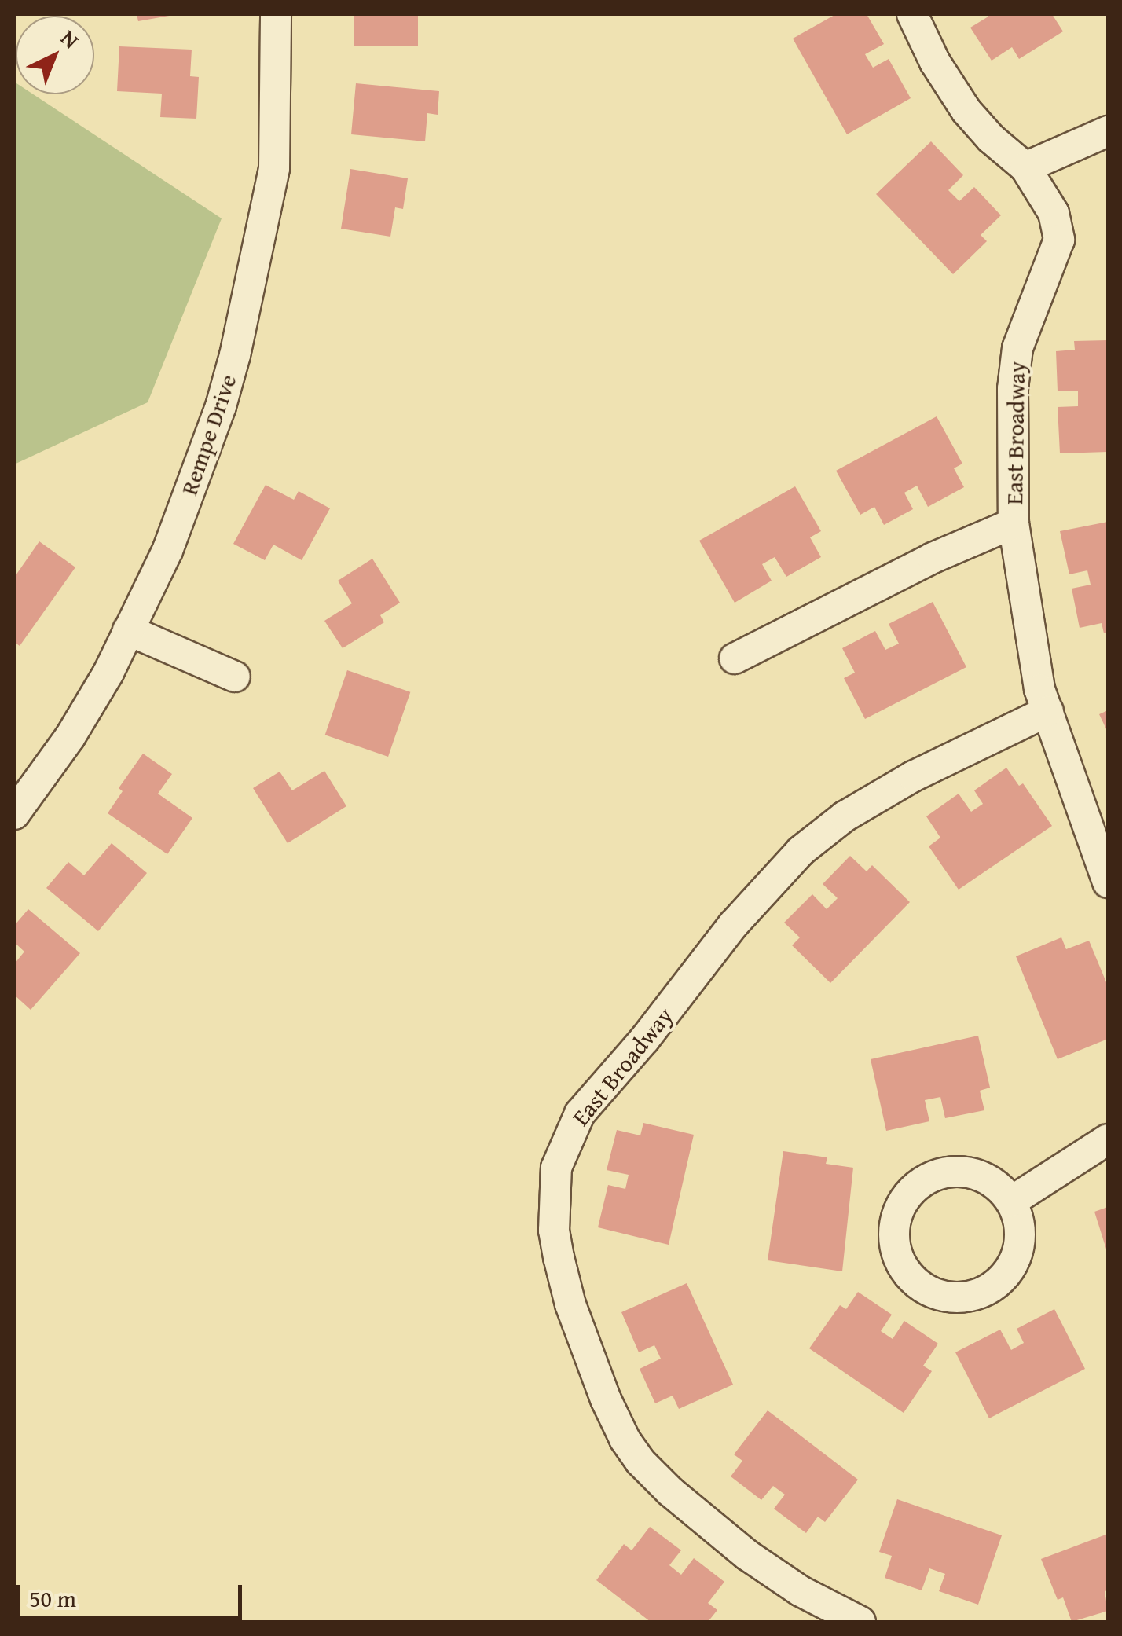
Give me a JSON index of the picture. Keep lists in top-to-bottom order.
{
  "streets": {
    "street": ["East Broadway", "Rempe Drive"]
  },
  "scale_bar": "50 m",
  "north": "top right"
}
